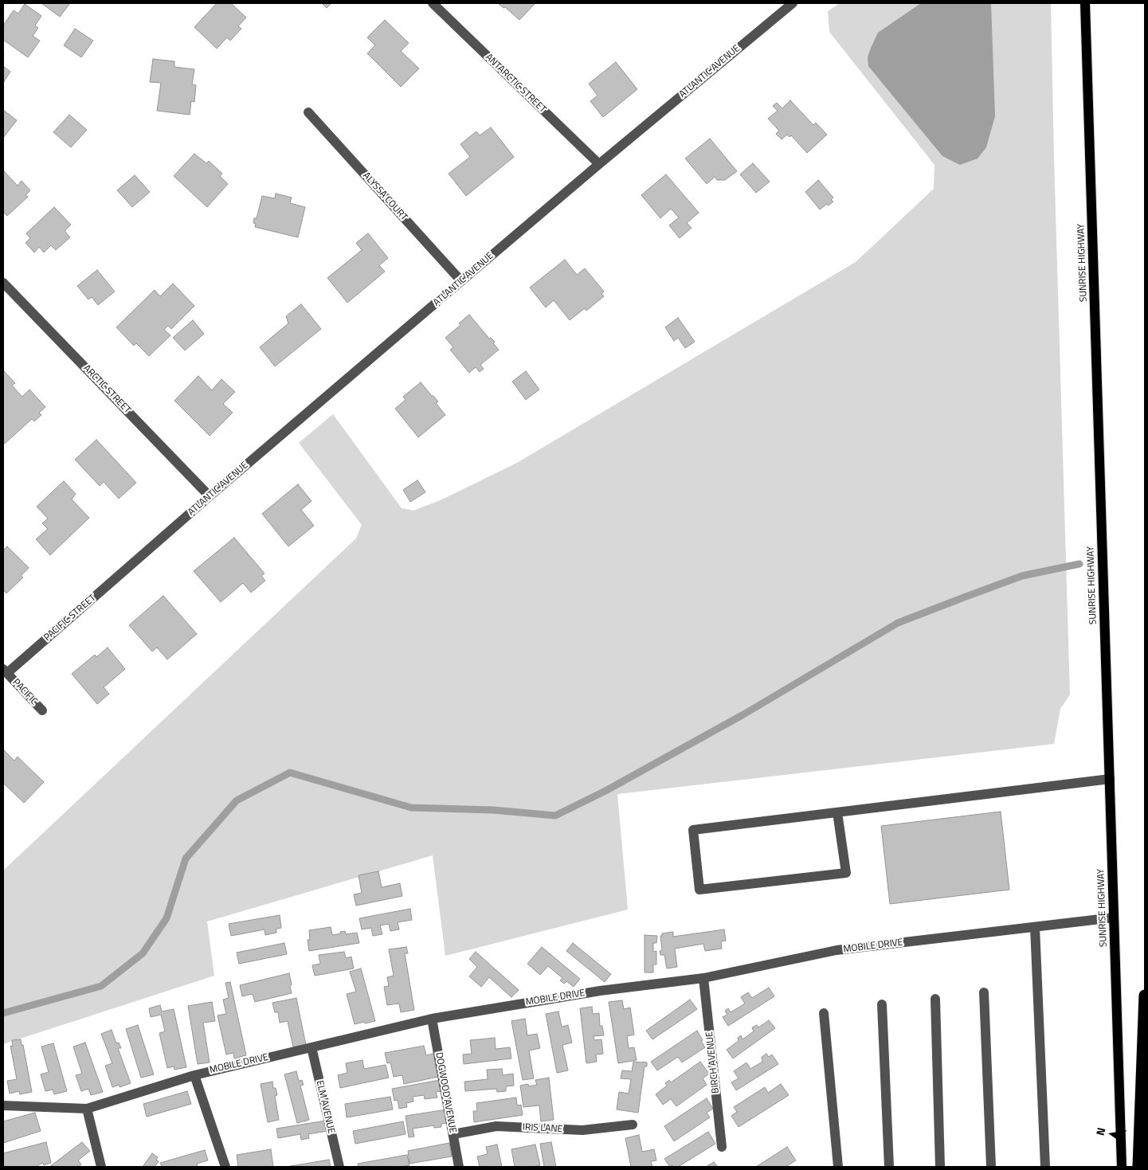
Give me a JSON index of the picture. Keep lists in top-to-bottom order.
{
  "streets": {
    "main road": ["SUNRISE HIGHWAY"],
    "street": [
      "ATLANTIC AVENUE",
      "ANTARCTIC STREET",
      "ALYSSA COURT",
      "ARCTIC STREET",
      "PACIFIC STREET",
      "PACIFIC",
      "MOBILE DRIVE",
      "BIRCH AVENUE",
      "DOGWOOD AVENUE",
      "ELM AVENUE",
      "IRIS LANE"
    ]
  },
  "crossings": [
    ["ATLANTIC AVENUE", "ANTARCTIC STREET"],
    ["ATLANTIC AVENUE", "ALYSSA COURT"],
    ["ATLANTIC AVENUE", "ARCTIC STREET"],
    ["ATLANTIC AVENUE", "PACIFIC STREET"],
    ["SUNRISE HIGHWAY", "MOBILE DRIVE"],
    ["PACIFIC STREET", "PACIFIC"],
    ["MOBILE DRIVE", "BIRCH AVENUE"],
    ["MOBILE DRIVE", "DOGWOOD AVENUE"],
    ["MOBILE DRIVE", "ELM AVENUE"],
    ["DOGWOOD AVENUE", "IRIS LANE"]
  ],
  "north": "left"
}
